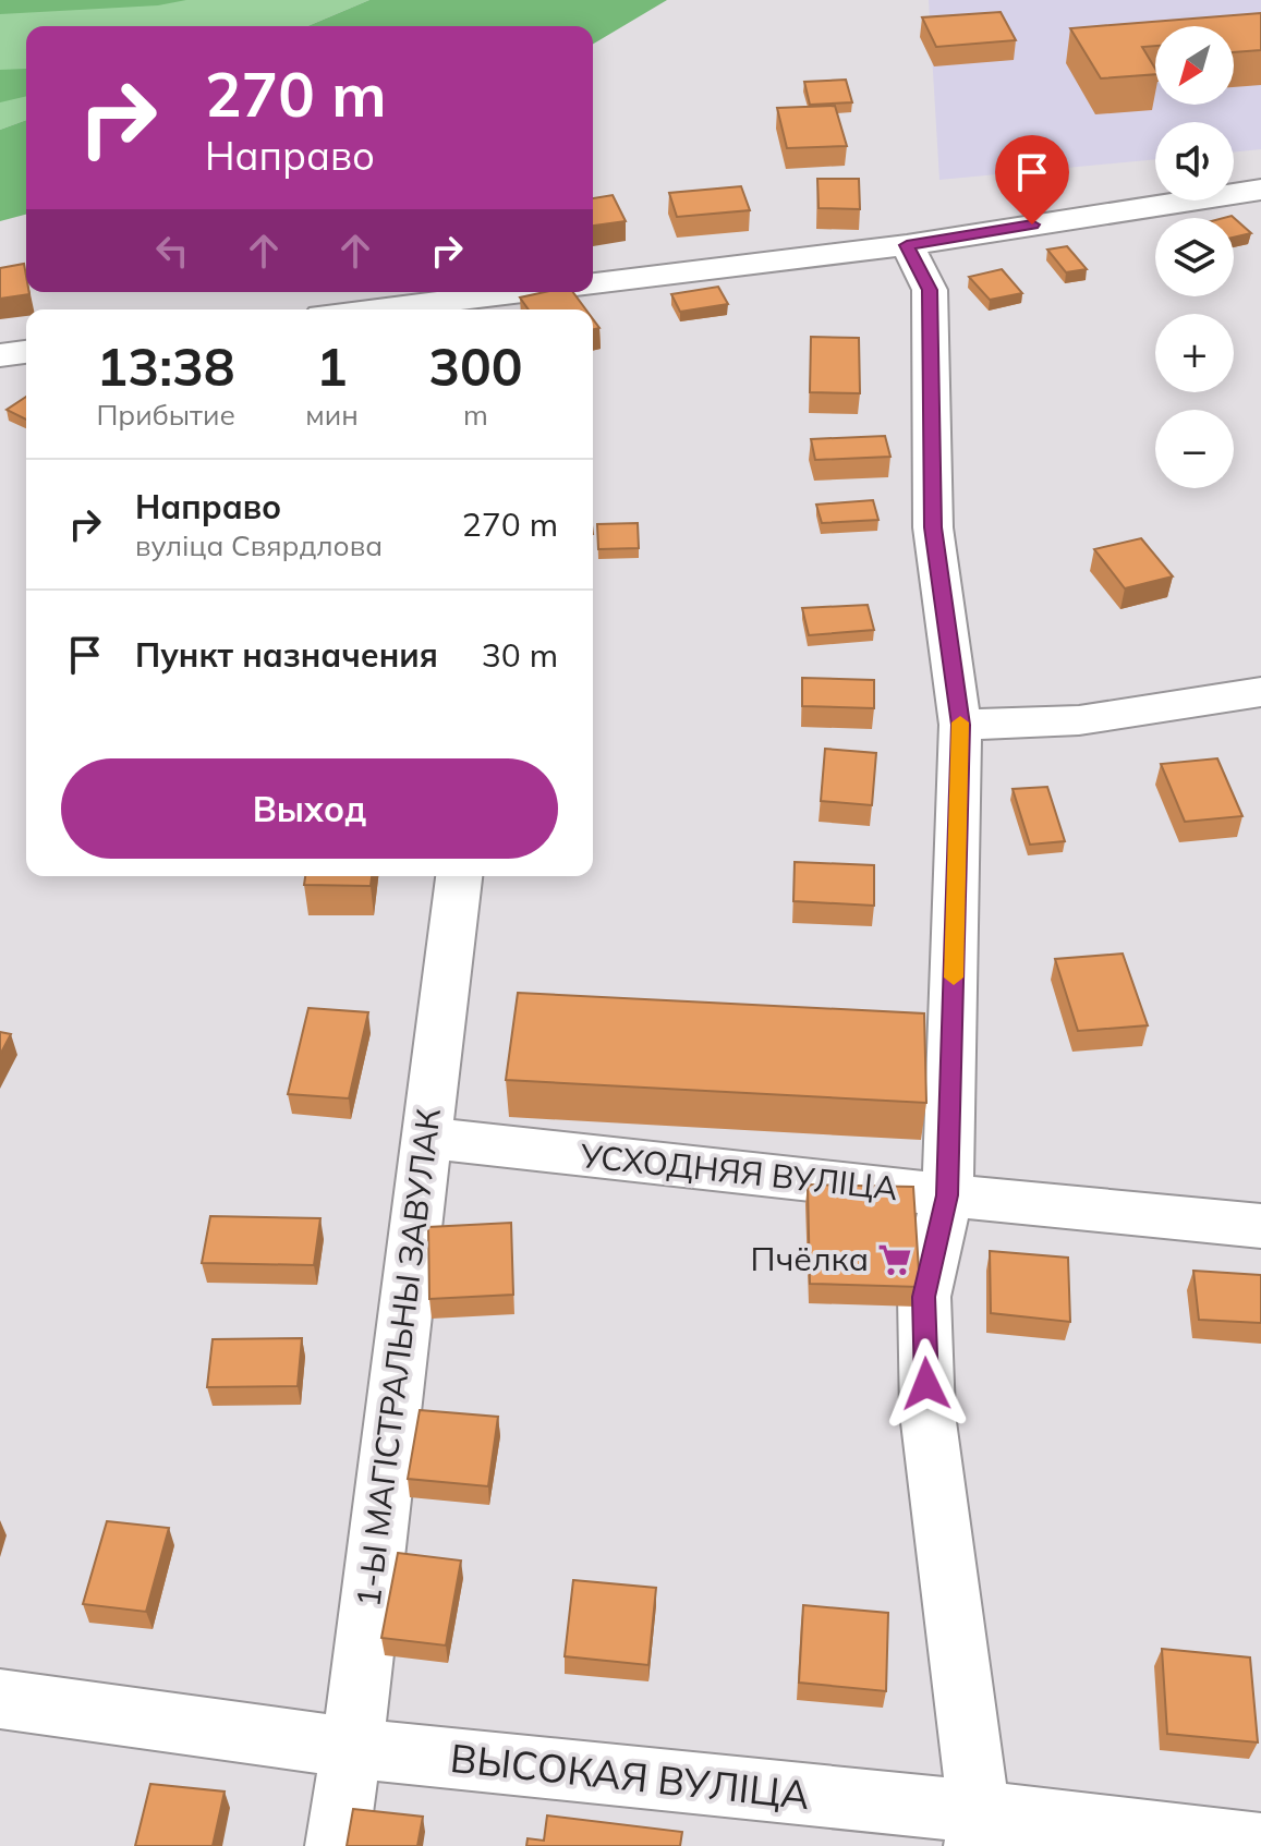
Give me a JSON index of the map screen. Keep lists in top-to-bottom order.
{
  "streets": {
    "street": ["УСХОДНЯЯ ВУЛІЦА", "1-Ы МАГІСТРАЛЬНЫ ЗАВУЛАК", "ВЫСОКАЯ ВУЛІЦА"]
  },
  "crossings": [
    ["УСХОДНЯЯ ВУЛІЦА", "1-Ы МАГІСТРАЛЬНЫ ЗАВУЛАК"],
    ["1-Ы МАГІСТРАЛЬНЫ ЗАВУЛАК", "ВЫСОКАЯ ВУЛІЦА"]
  ],
  "places": {
    "supermarket": ["Пчёлка"]
  },
  "north": "bottom left",
  "page": {
    "map_buttons": ["+", "−"],
    "turn": ["270 m", "Направо"],
    "eta": [
      "13:38",
      "Прибытие",
      "1",
      "мин",
      "300",
      "m"
    ],
    "list": [
      {
        "name": "Направо",
        "note": "вуліца Свярдлова",
        "value": "270 m"
      },
      {
        "name": "Пункт назначения",
        "value": "30 m"
      }
    ],
    "buttons": "Выход"
  }
}
